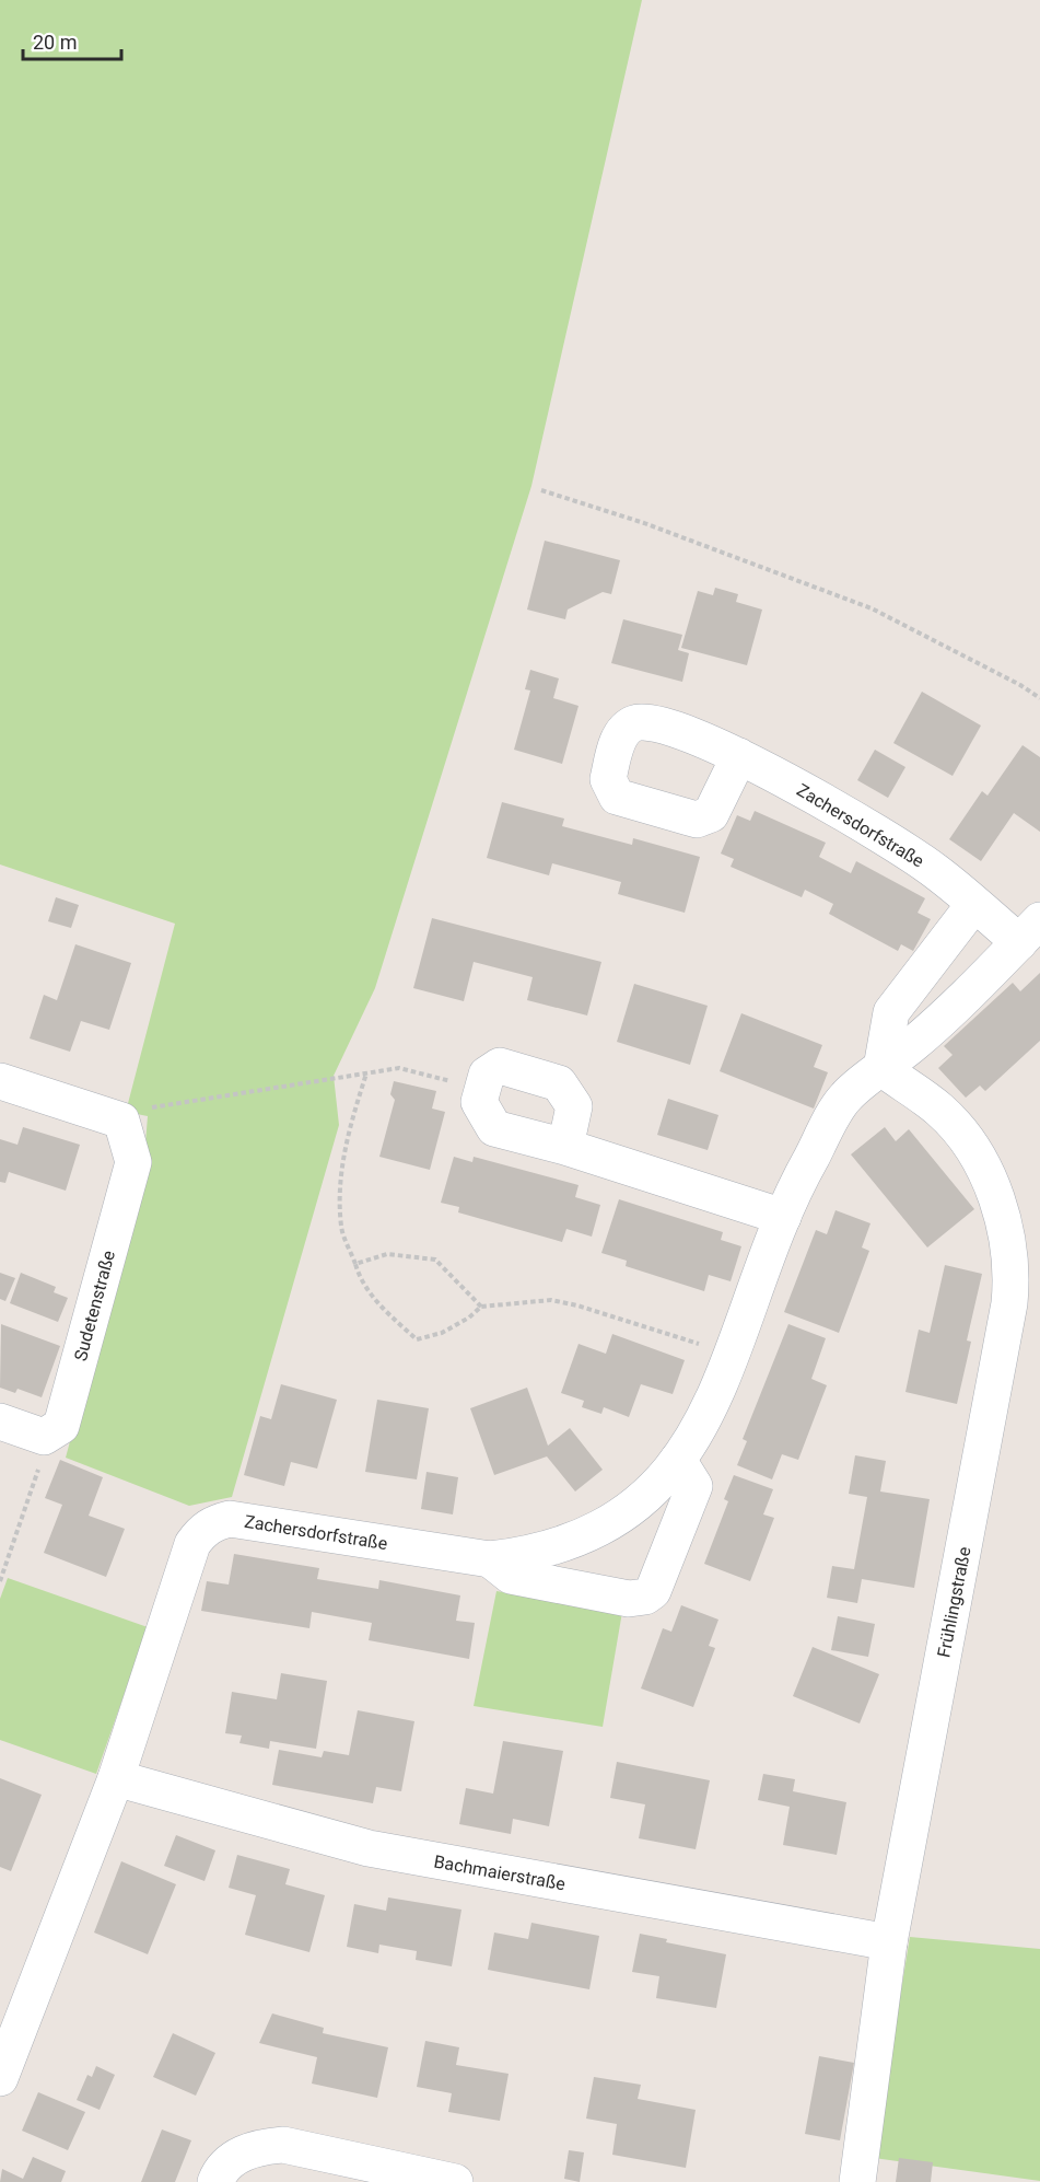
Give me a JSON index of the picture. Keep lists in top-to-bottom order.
{
  "streets": {
    "street": [
      "Zachersdorfstraße",
      "Sudetenstraße",
      "Frühlingstraße",
      "Bachmaierstraße"
    ]
  },
  "crossings": [
    ["Zachersdorfstraße", "Frühlingstraße"],
    ["Zachersdorfstraße", "Bachmaierstraße"],
    ["Frühlingstraße", "Bachmaierstraße"]
  ],
  "scale_bar": "20 m"
}
